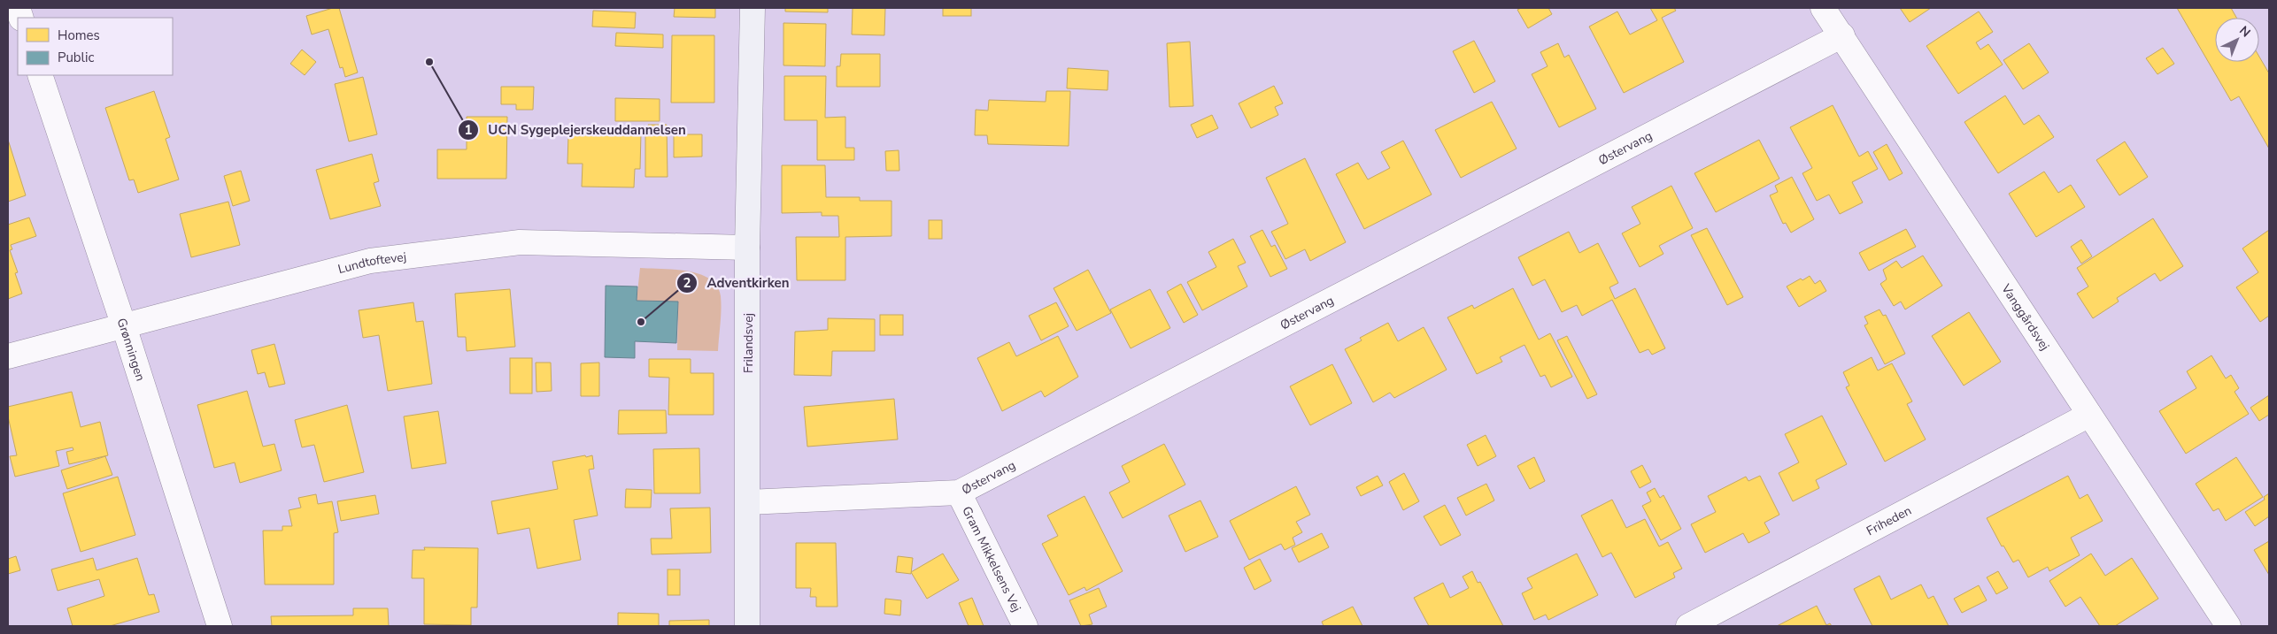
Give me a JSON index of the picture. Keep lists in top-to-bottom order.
{
  "streets": {
    "street": [
      "Østervang",
      "Lundtoftevej",
      "Vanggårdsvej",
      "Frilandsvej",
      "Grønningen",
      "Friheden",
      "Gram Mikkelsens Vej"
    ]
  },
  "crossings": [
    ["Østervang", "Vanggårdsvej"],
    ["Østervang", "Frilandsvej"],
    ["Østervang", "Gram Mikkelsens Vej"],
    ["Lundtoftevej", "Frilandsvej"],
    ["Lundtoftevej", "Grønningen"],
    ["Vanggårdsvej", "Friheden"]
  ],
  "places": ["UCN Sygeplejerskeuddannelsen", "Adventkirken"],
  "legend": ["Homes", "Public"],
  "north": "top right"
}
